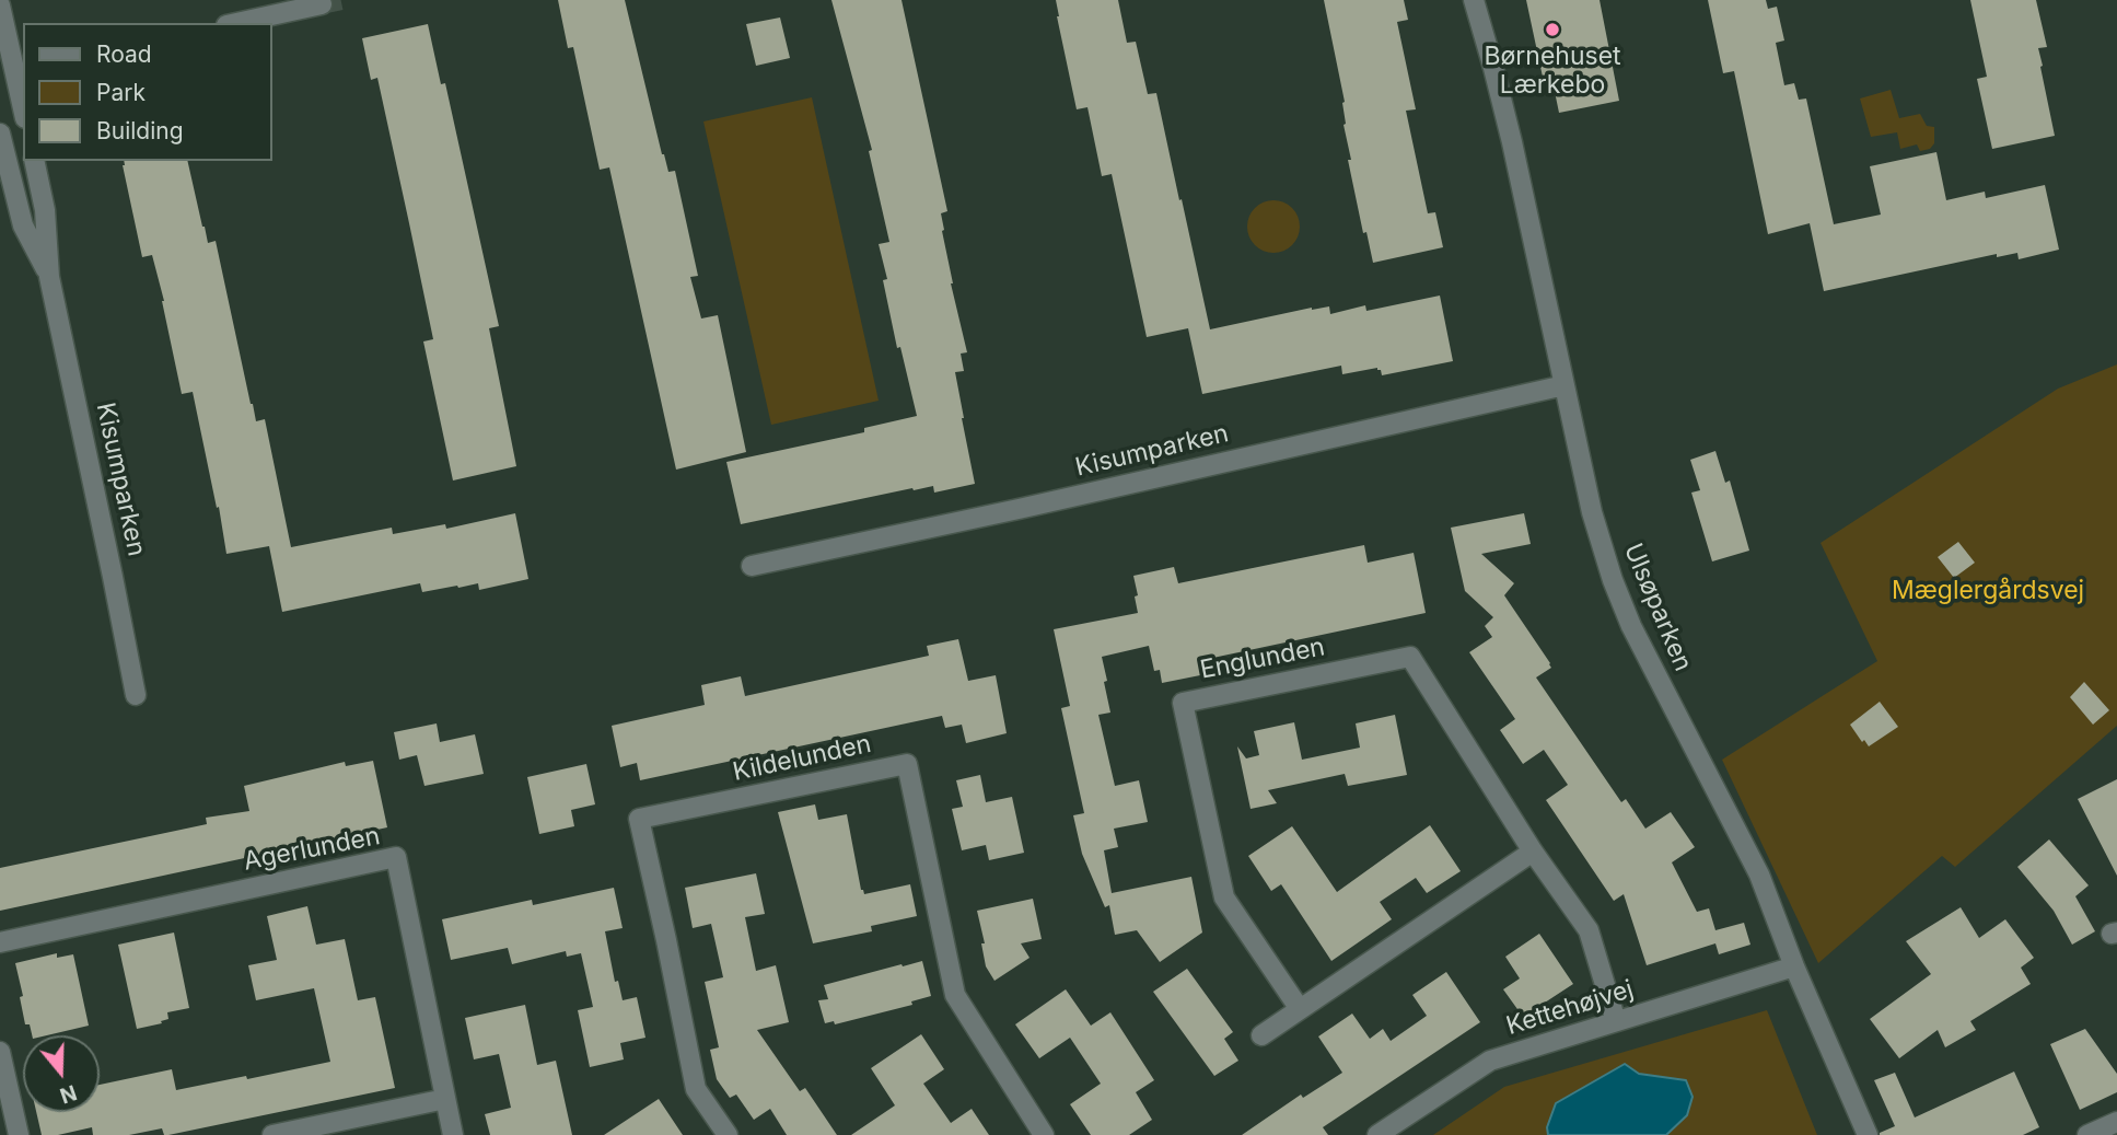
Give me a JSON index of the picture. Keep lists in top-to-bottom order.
{
  "streets": {
    "street": [
      "Kisumparken",
      "Ulsøparken",
      "Englunden",
      "Kildelunden",
      "Agerlunden",
      "Kettehøjvej"
    ]
  },
  "crossings": [
    ["Kisumparken", "Ulsøparken"],
    ["Ulsøparken", "Kettehøjvej"],
    ["Englunden", "Kettehøjvej"]
  ],
  "parks": ["Mæglergårdsvej"],
  "places": ["Børnehuset Lærkebo"],
  "legend": ["Road", "Park", "Building"],
  "north": "bottom"
}
